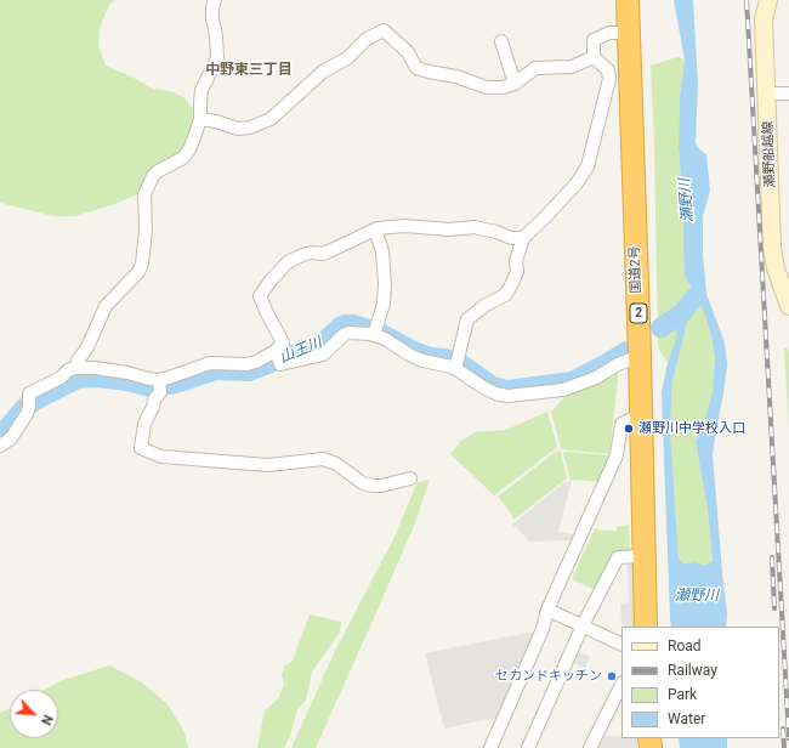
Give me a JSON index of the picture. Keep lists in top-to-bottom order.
{
  "streets": {
    "highway": ["国道2号", "2"],
    "main road": ["瀬野船越線"]
  },
  "districts": ["中野東三丁目"],
  "water": ["瀬野川", "山王川"],
  "places": ["瀬野川中学校入口", "セカンドキッチン"],
  "legend": [
    "Road",
    "Railway",
    "Park",
    "Water"
  ],
  "north": "bottom right"
}
